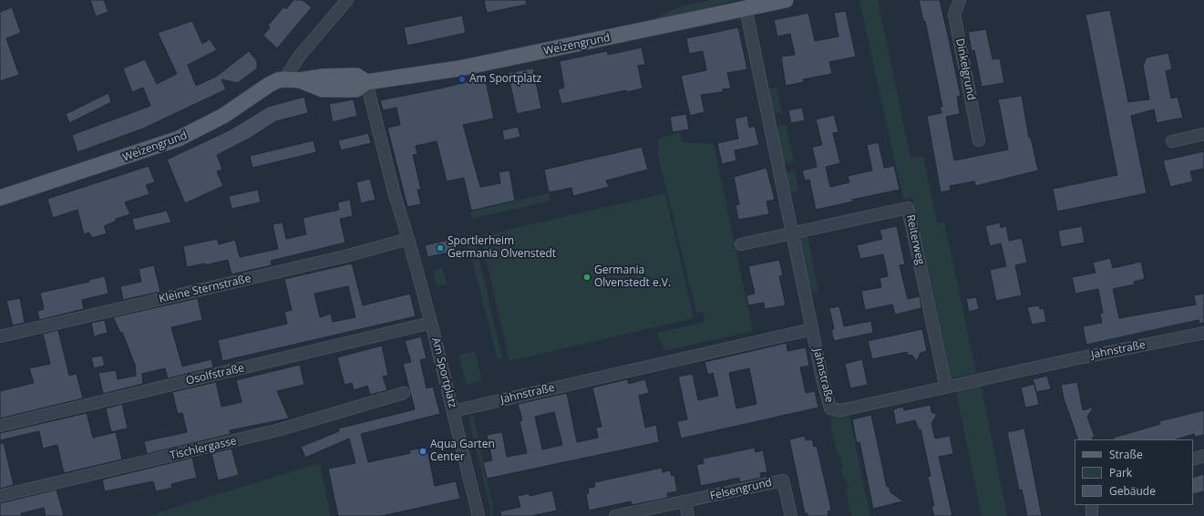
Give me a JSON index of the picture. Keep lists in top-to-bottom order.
{
  "streets": {
    "main road": ["Weizengrund"],
    "street": [
      "Dinkelgrund",
      "Reiterweg",
      "Kleine Sternstraße",
      "Jahnstraße",
      "Am Sportplatz",
      "Osolfstraße",
      "Tischlergasse",
      "Felsengrund"
    ]
  },
  "crossings": [
    ["Weizengrund", "Am Sportplatz"],
    ["Reiterweg", "Jahnstraße"],
    ["Kleine Sternstraße", "Am Sportplatz"],
    ["Jahnstraße", "Am Sportplatz"],
    ["Am Sportplatz", "Osolfstraße"]
  ],
  "places": [
    "Am Sportplatz",
    "Sportlerheim Germania Olvenstedt",
    "Germania Olvenstedt e.V.",
    "Aqua Garten Center"
  ],
  "legend": ["Straße", "Park", "Gebäude"]
}
